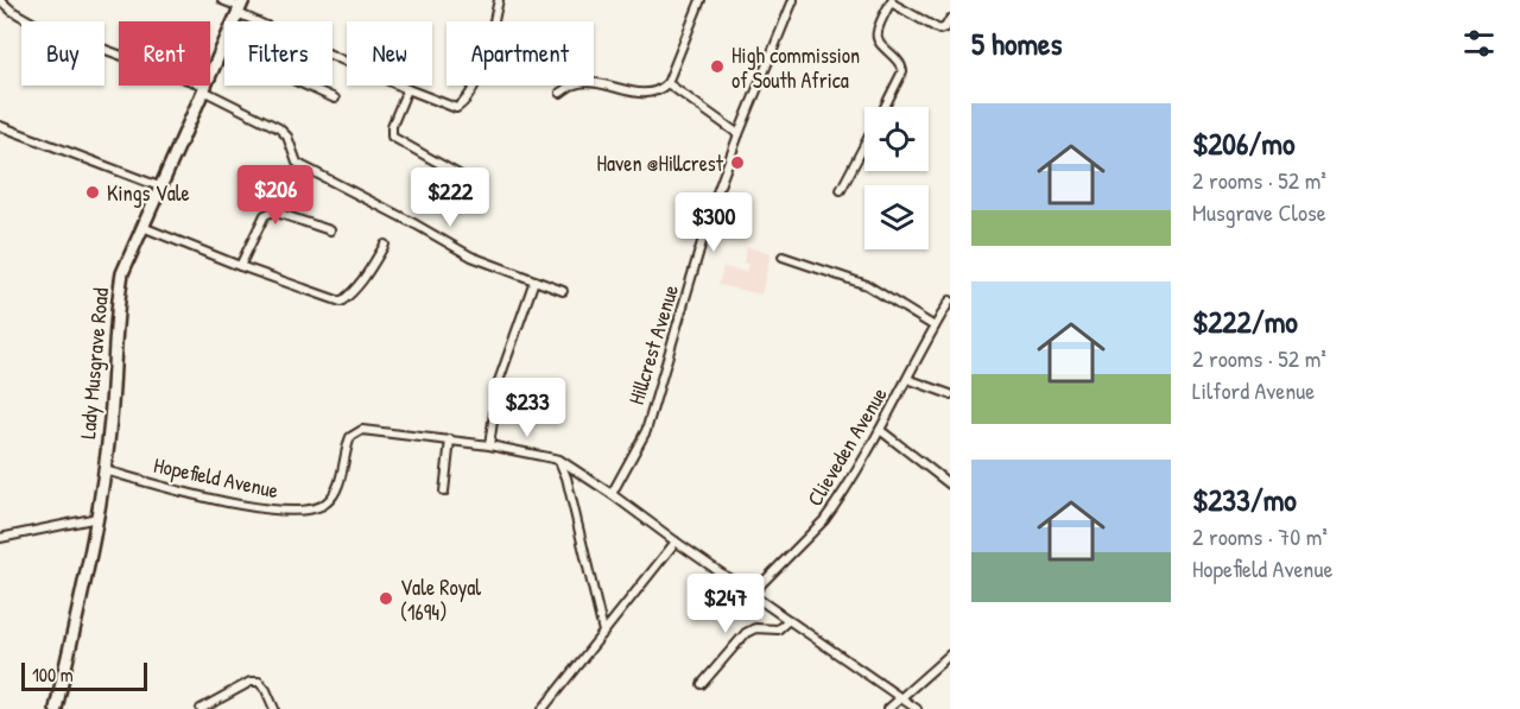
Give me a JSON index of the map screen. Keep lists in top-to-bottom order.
{
  "streets": {
    "main road": ["Lady Musgrave Road"],
    "street": ["Hillcrest Avenue", "Clieveden Avenue", "Hopefield Avenue"]
  },
  "crossings": [
    ["Hillcrest Avenue", "Hopefield Avenue"],
    ["Lady Musgrave Road", "Hopefield Avenue"],
    ["Clieveden Avenue", "Hopefield Avenue"]
  ],
  "places": [
    "High commission of South Africa",
    "Haven @Hillcrest",
    "Kings Vale",
    "Vale Royal (1694)"
  ],
  "scale_bar": "100 m",
  "page": {
    "heading": "5 homes",
    "chip": [
      "Buy",
      "Rent",
      "Filters",
      "New",
      "Apartment"
    ],
    "list": [
      {
        "name": "$206/mo",
        "note": "2 rooms · 52 m² · Musgrave Close"
      },
      {
        "name": "$222/mo",
        "note": "2 rooms · 52 m² · Lilford Avenue"
      },
      {
        "name": "$233/mo",
        "note": "2 rooms · 70 m² · Hopefield Avenue"
      }
    ],
    "price": [
      "$206",
      "$222",
      "$300",
      "$233",
      "$247"
    ],
    "scale": "100 m"
  }
}
